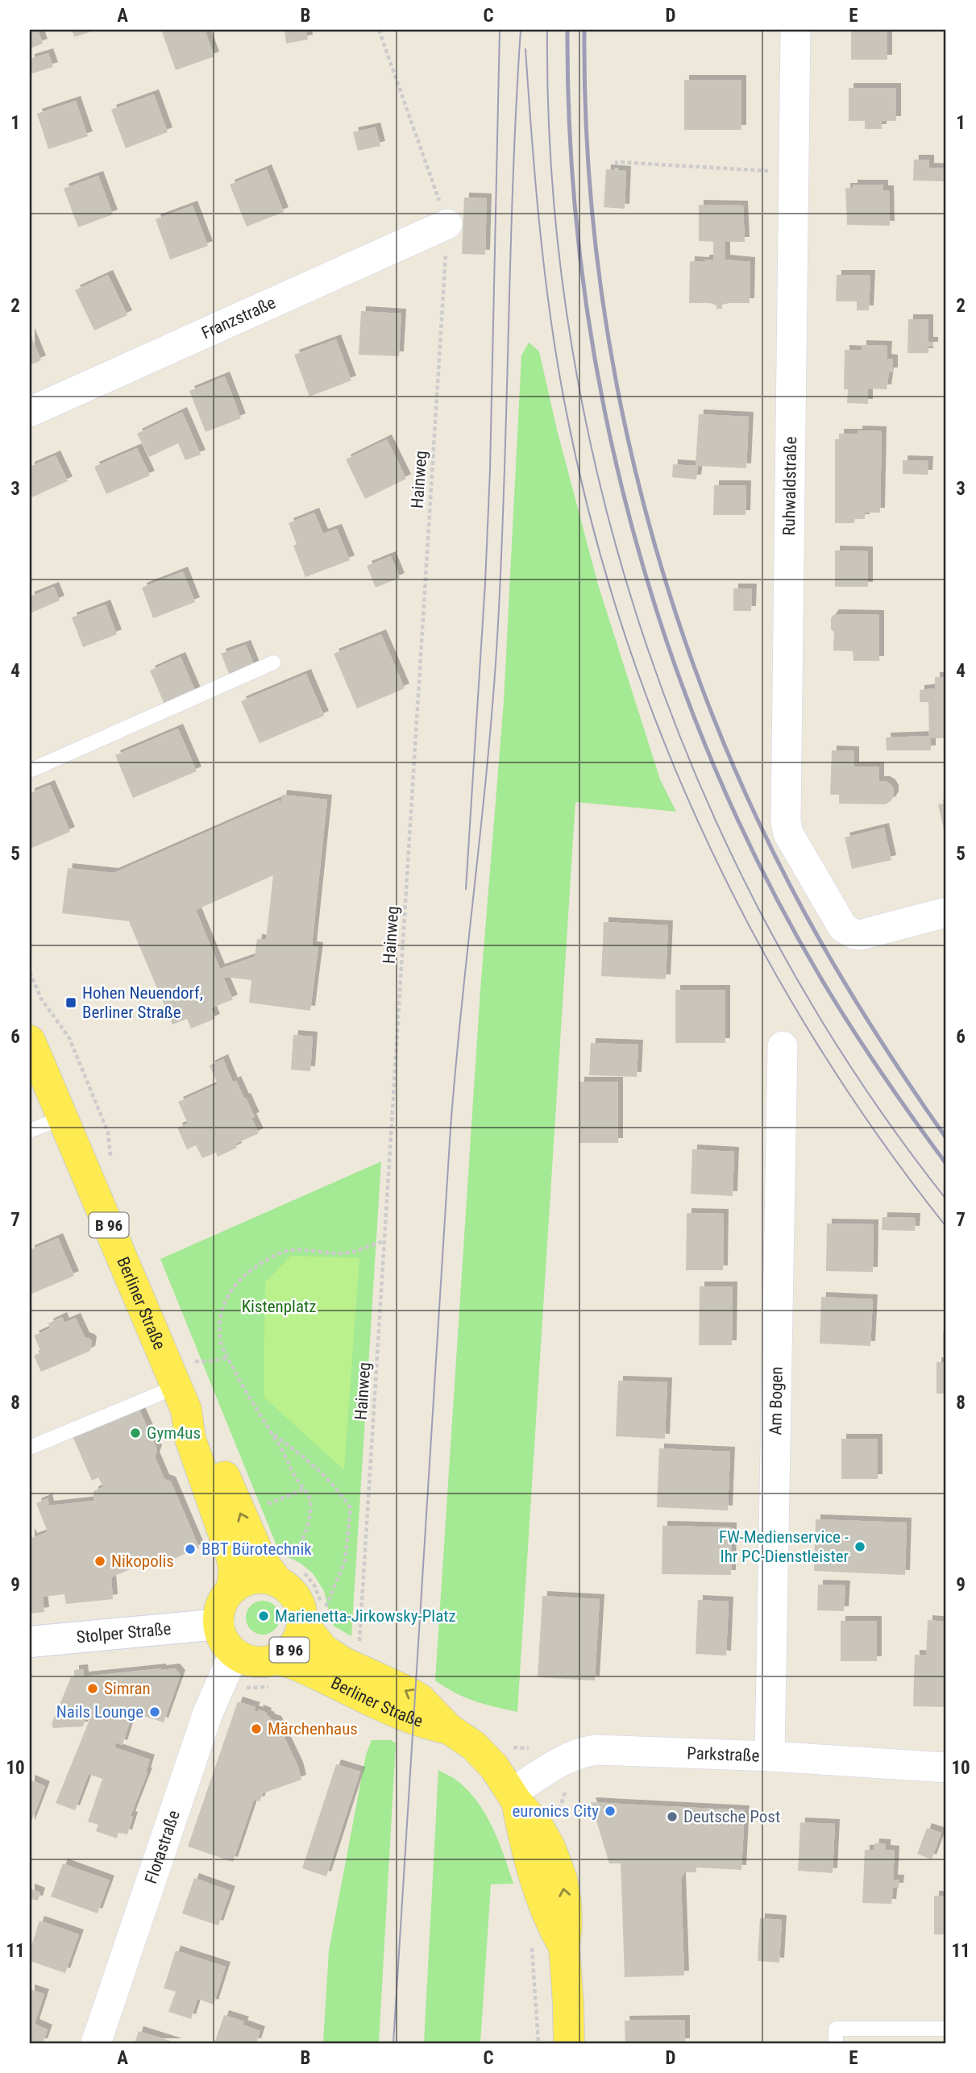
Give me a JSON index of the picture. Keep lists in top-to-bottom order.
{
  "streets": {
    "main road": ["B 96", "Berliner Straße", "Stolper Straße"],
    "street": [
      "Franzstraße",
      "Ruhwaldstraße",
      "Am Bogen",
      "Parkstraße",
      "Florastraße"
    ],
    "path": ["Hainweg"]
  },
  "crossings": [
    ["Franzstraße", "Hainweg"],
    ["B 96", "Berliner Straße"],
    ["B 96", "Stolper Straße"],
    ["B 96", "Florastraße"],
    ["Berliner Straße", "Stolper Straße"],
    ["Berliner Straße", "Parkstraße"],
    ["Berliner Straße", "Florastraße"],
    ["Am Bogen", "Parkstraße"],
    ["Stolper Straße", "Florastraße"]
  ],
  "parks": ["Kistenplatz"],
  "places": {
    "transit": ["Hohen Neuendorf, Berliner Straße"],
    "other": [
      "Gym4us",
      "FW-Medienservice - Ihr PC-Dienstleister",
      "BBT Bürotechnik",
      "Nikopolis",
      "Marienetta-Jirkowsky-Platz",
      "Simran",
      "Nails Lounge",
      "Märchenhaus",
      "euronics City",
      "Deutsche Post"
    ]
  },
  "grid": {
    "columns": [
      "A",
      "B",
      "C",
      "D",
      "E"
    ],
    "rows": [
      "1",
      "2",
      "3",
      "4",
      "5",
      "6",
      "7",
      "8",
      "9",
      "10",
      "11"
    ]
  }
}
